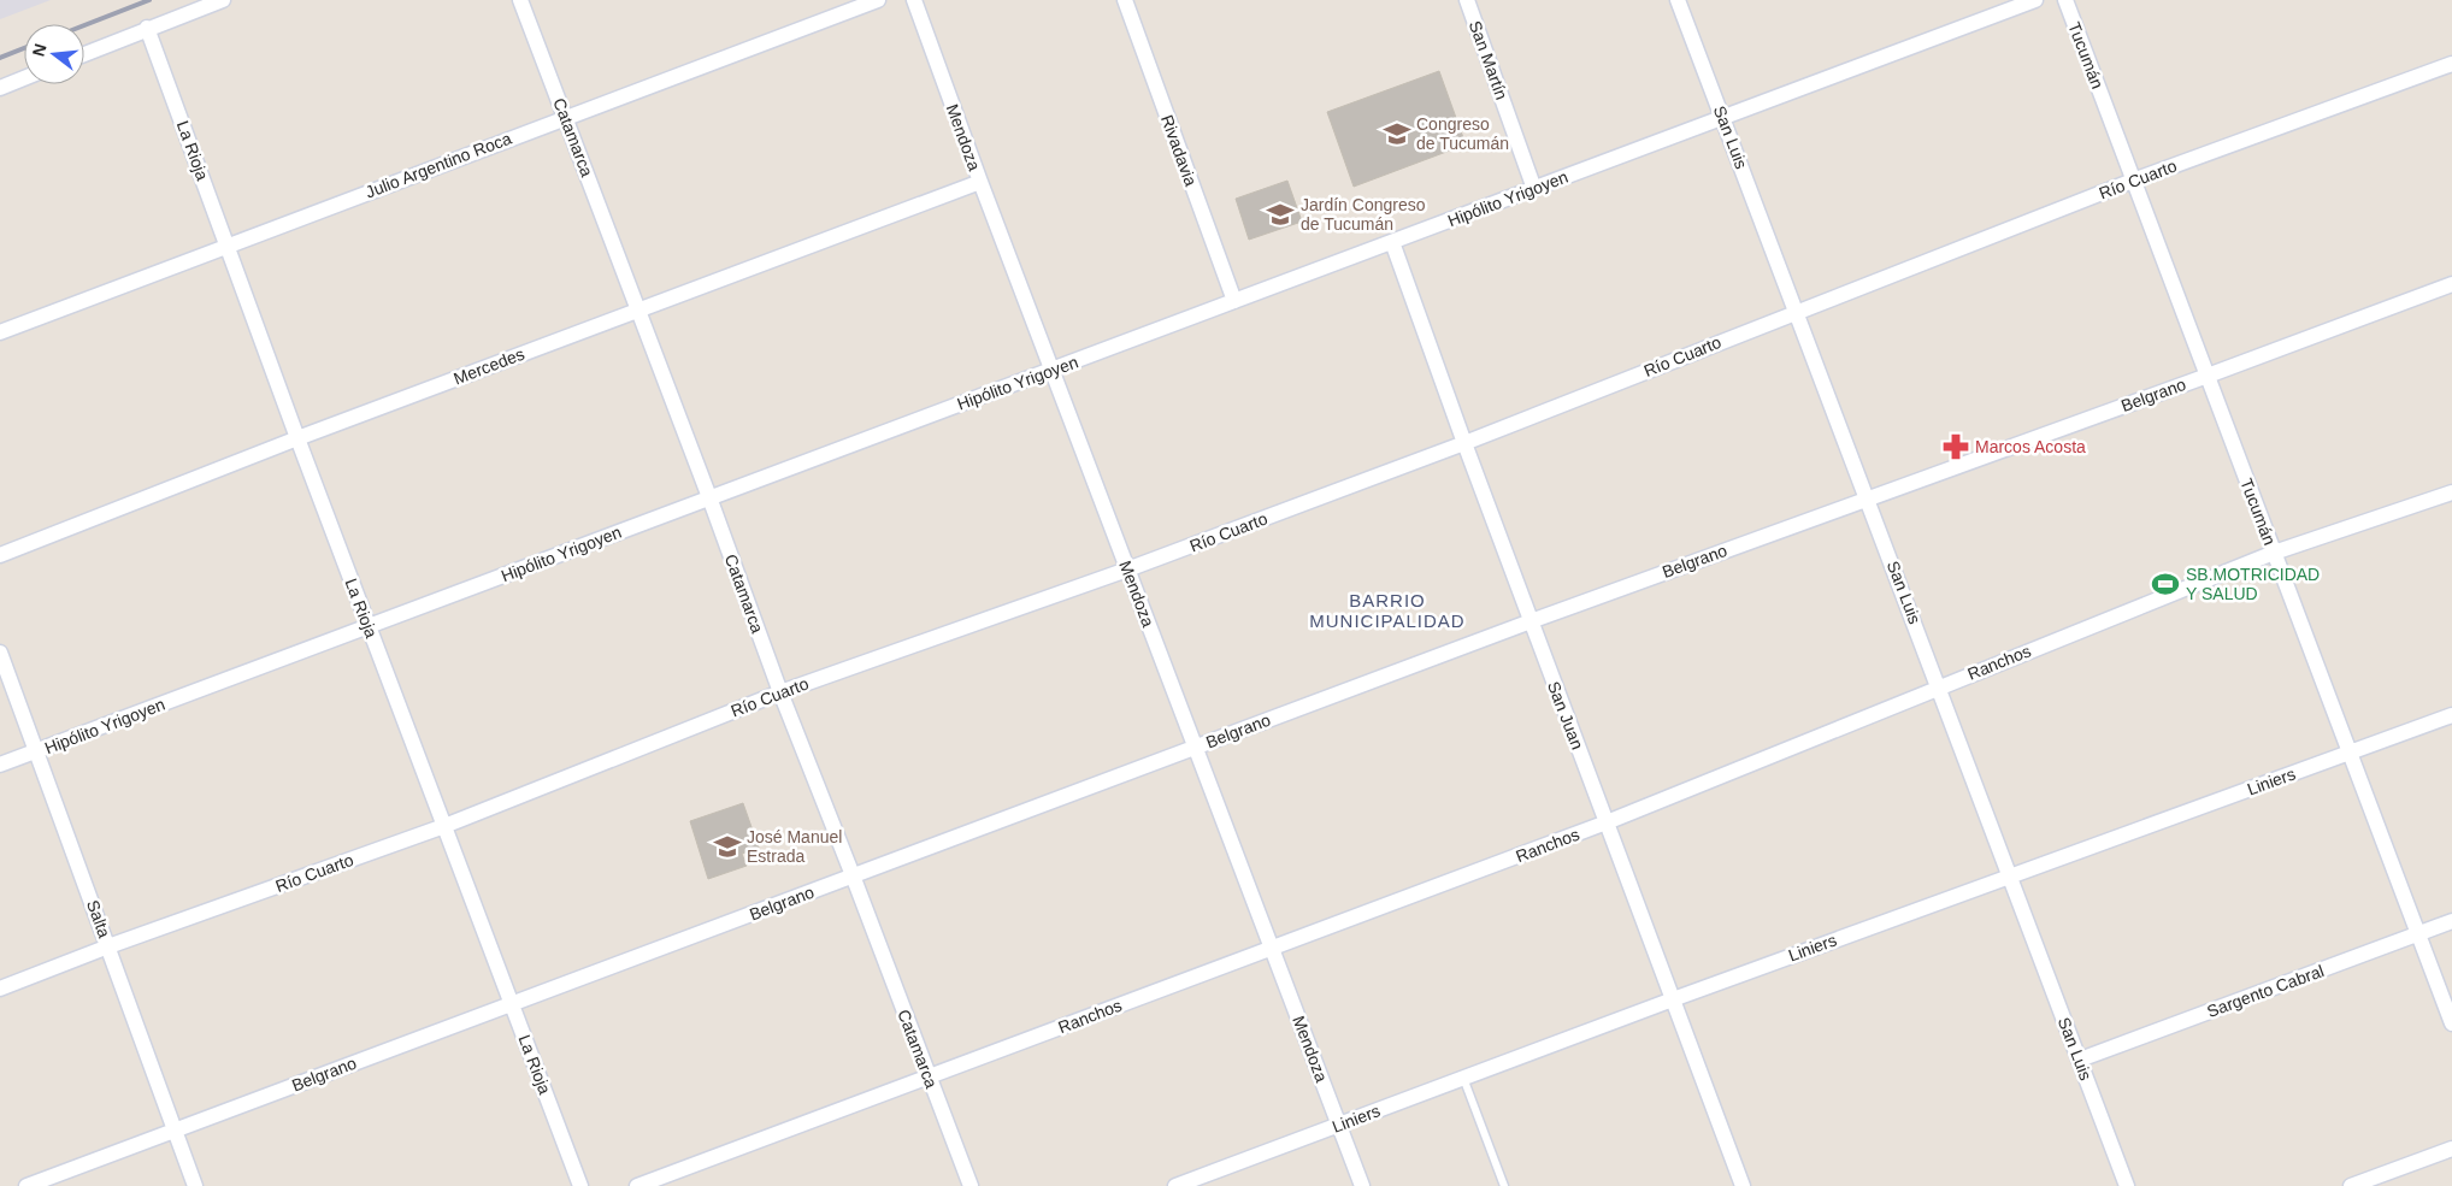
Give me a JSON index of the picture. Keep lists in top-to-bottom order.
{
  "streets": {
    "street": [
      "Tucumán",
      "San Martín",
      "Catamarca",
      "Mendoza",
      "San Luis",
      "La Rioja",
      "Rivadavia",
      "Julio Argentino Roca",
      "Río Cuarto",
      "Hipólito Yrigoyen",
      "Mercedes",
      "Belgrano",
      "Ranchos",
      "San Juan",
      "Liniers",
      "Salta",
      "Sargento Cabral"
    ]
  },
  "crossings": [
    ["Tucumán", "Río Cuarto"],
    ["Tucumán", "Belgrano"],
    ["Tucumán", "Ranchos"],
    ["Tucumán", "Liniers"],
    ["Tucumán", "Sargento Cabral"],
    ["San Martín", "Hipólito Yrigoyen"],
    ["Catamarca", "Julio Argentino Roca"],
    ["Catamarca", "Río Cuarto"],
    ["Catamarca", "Hipólito Yrigoyen"],
    ["Catamarca", "Mercedes"],
    ["Catamarca", "Belgrano"],
    ["Catamarca", "Ranchos"],
    ["Mendoza", "Río Cuarto"],
    ["Mendoza", "Hipólito Yrigoyen"],
    ["Mendoza", "Mercedes"],
    ["Mendoza", "Belgrano"],
    ["Mendoza", "Ranchos"],
    ["Mendoza", "Liniers"],
    ["San Luis", "Río Cuarto"],
    ["San Luis", "Hipólito Yrigoyen"],
    ["San Luis", "Belgrano"],
    ["San Luis", "Ranchos"],
    ["San Luis", "Liniers"],
    ["San Luis", "Sargento Cabral"],
    ["La Rioja", "Julio Argentino Roca"],
    ["La Rioja", "Río Cuarto"],
    ["La Rioja", "Hipólito Yrigoyen"],
    ["La Rioja", "Mercedes"],
    ["La Rioja", "Belgrano"],
    ["Rivadavia", "Hipólito Yrigoyen"],
    ["Río Cuarto", "San Juan"],
    ["Río Cuarto", "Salta"],
    ["Hipólito Yrigoyen", "San Juan"],
    ["Hipólito Yrigoyen", "Salta"],
    ["Belgrano", "San Juan"],
    ["Belgrano", "Salta"],
    ["Ranchos", "San Juan"],
    ["San Juan", "Liniers"]
  ],
  "districts": ["BARRIO MUNICIPALIDAD"],
  "places": {
    "school or university": ["Congreso de Tucumán", "Jardín Congreso de Tucumán", "José Manuel Estrada"],
    "pharmacy": ["Marcos Acosta"],
    "sports": ["SB.MOTRICIDAD Y SALUD"]
  },
  "north": "left"
}
